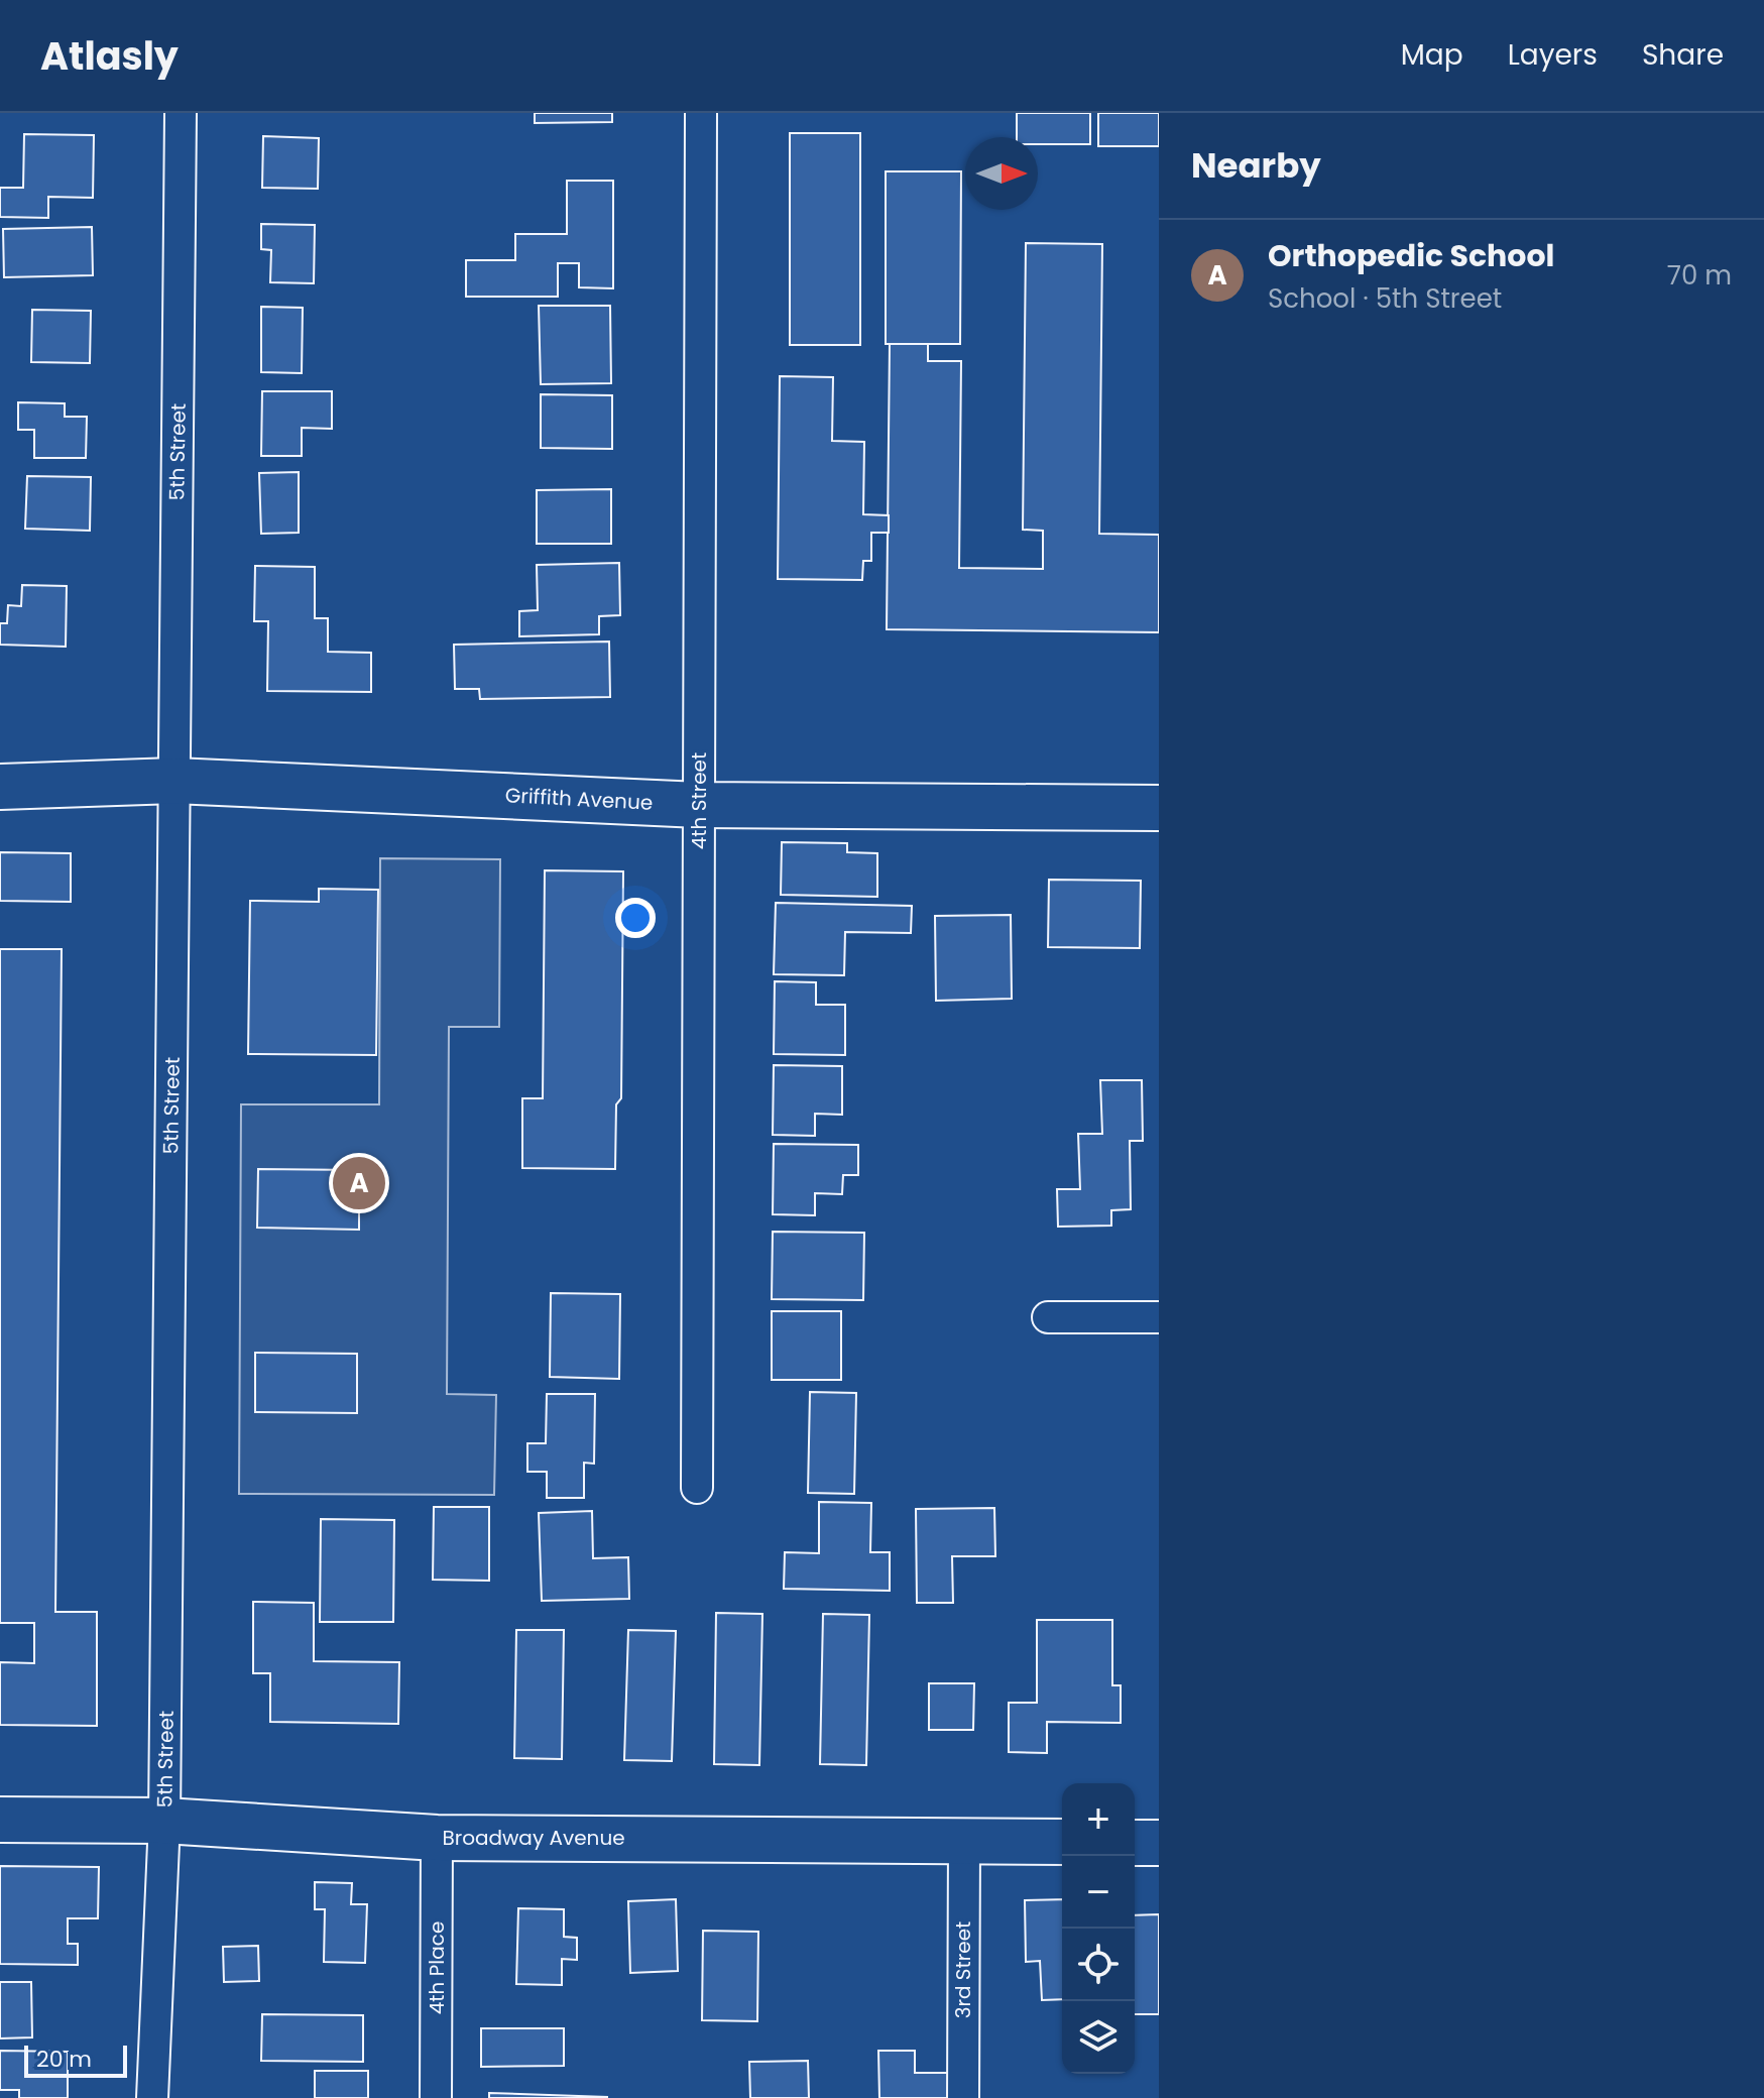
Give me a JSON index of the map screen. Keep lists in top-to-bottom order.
{
  "streets": {
    "main road": ["Griffith Avenue", "Broadway Avenue"],
    "street": [
      "5th Street",
      "4th Street",
      "4th Place",
      "3rd Street"
    ]
  },
  "crossings": [
    ["5th Street", "Griffith Avenue"],
    ["5th Street", "Broadway Avenue"],
    ["Griffith Avenue", "4th Street"],
    ["Broadway Avenue", "4th Place"],
    ["Broadway Avenue", "3rd Street"]
  ],
  "scale_bar": "20 m",
  "north": "right",
  "page": {
    "header": "Atlasly",
    "nav": ["Map", "Layers", "Share"],
    "heading": "Nearby",
    "list": [
      {
        "mark": "A",
        "name": "Orthopedic School",
        "note": "School · 5th Street",
        "value": "70 m"
      }
    ],
    "pins": "A",
    "map_buttons": ["+", "−"],
    "scale": "20 m"
  }
}
